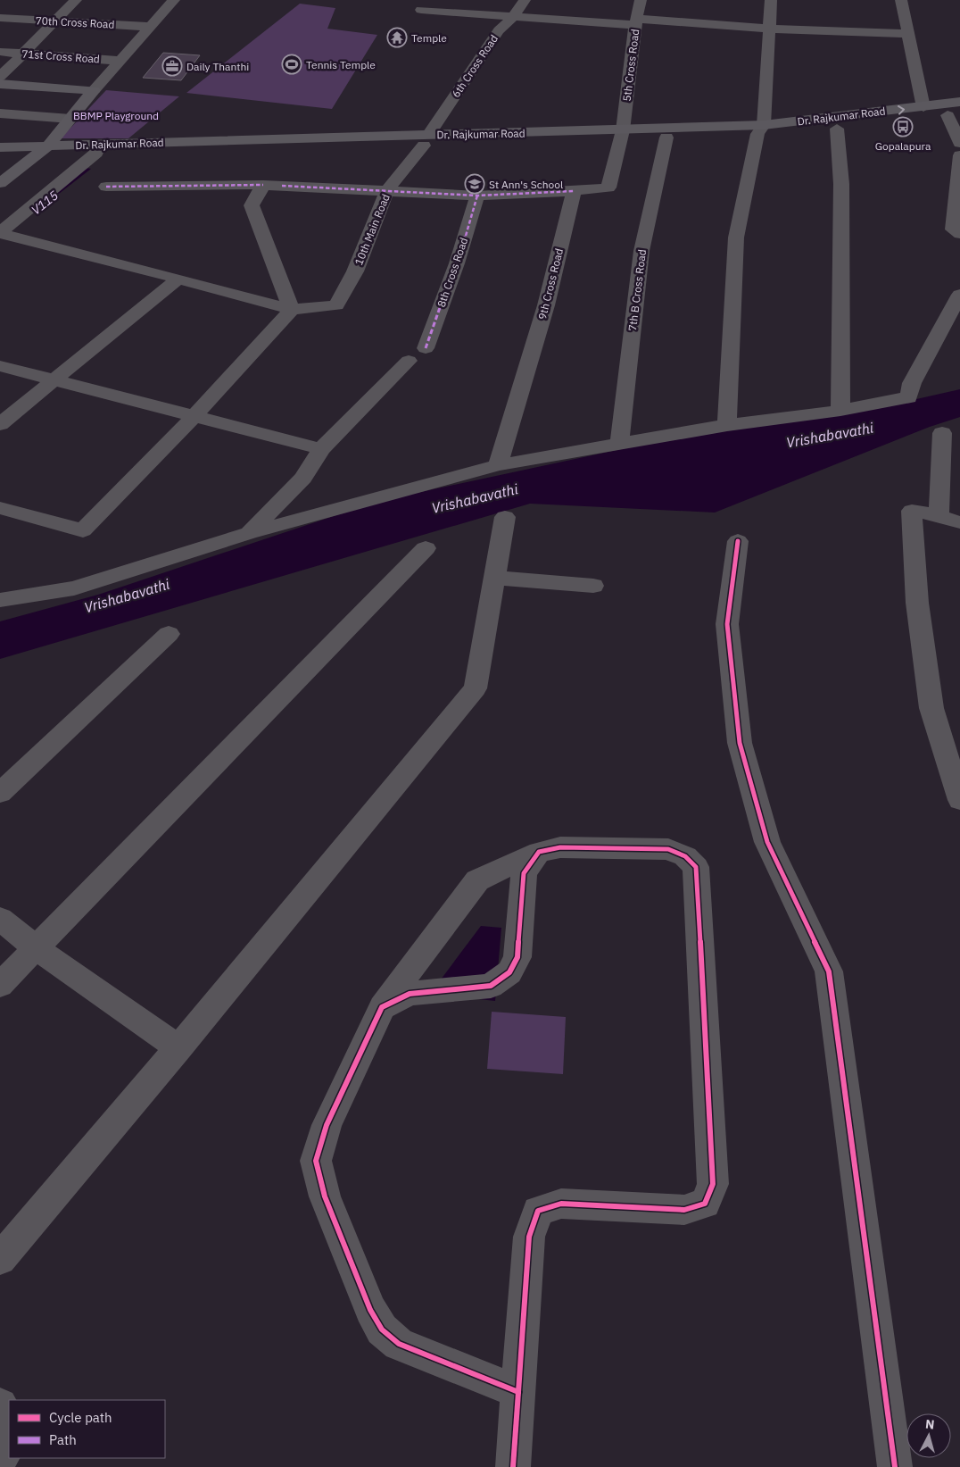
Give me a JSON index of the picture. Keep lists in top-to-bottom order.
{
  "streets": {
    "main road": ["Dr. Rajkumar Road"],
    "street": [
      "70th Cross Road",
      "71st Cross Road",
      "5th Cross Road",
      "6th Cross Road",
      "10th Main Road",
      "8th Cross Road",
      "9th Cross Road",
      "7th B Cross Road"
    ]
  },
  "crossings": [
    ["5th Cross Road", "Dr. Rajkumar Road"],
    ["6th Cross Road", "Dr. Rajkumar Road"],
    ["6th Cross Road", "10th Main Road"],
    ["Dr. Rajkumar Road", "10th Main Road"],
    ["Dr. Rajkumar Road", "7th B Cross Road"]
  ],
  "water": ["V115", "Vrishabavathi"],
  "parks": ["BBMP Playground"],
  "places": {
    "temple": ["Temple"],
    "sports": ["Tennis Temple"],
    "office": ["Daily Thanthi"],
    "bus stop": ["Gopalapura"],
    "school or university": ["St Ann's School"]
  },
  "legend": ["Cycle path", "Path"],
  "north": "top"
}
